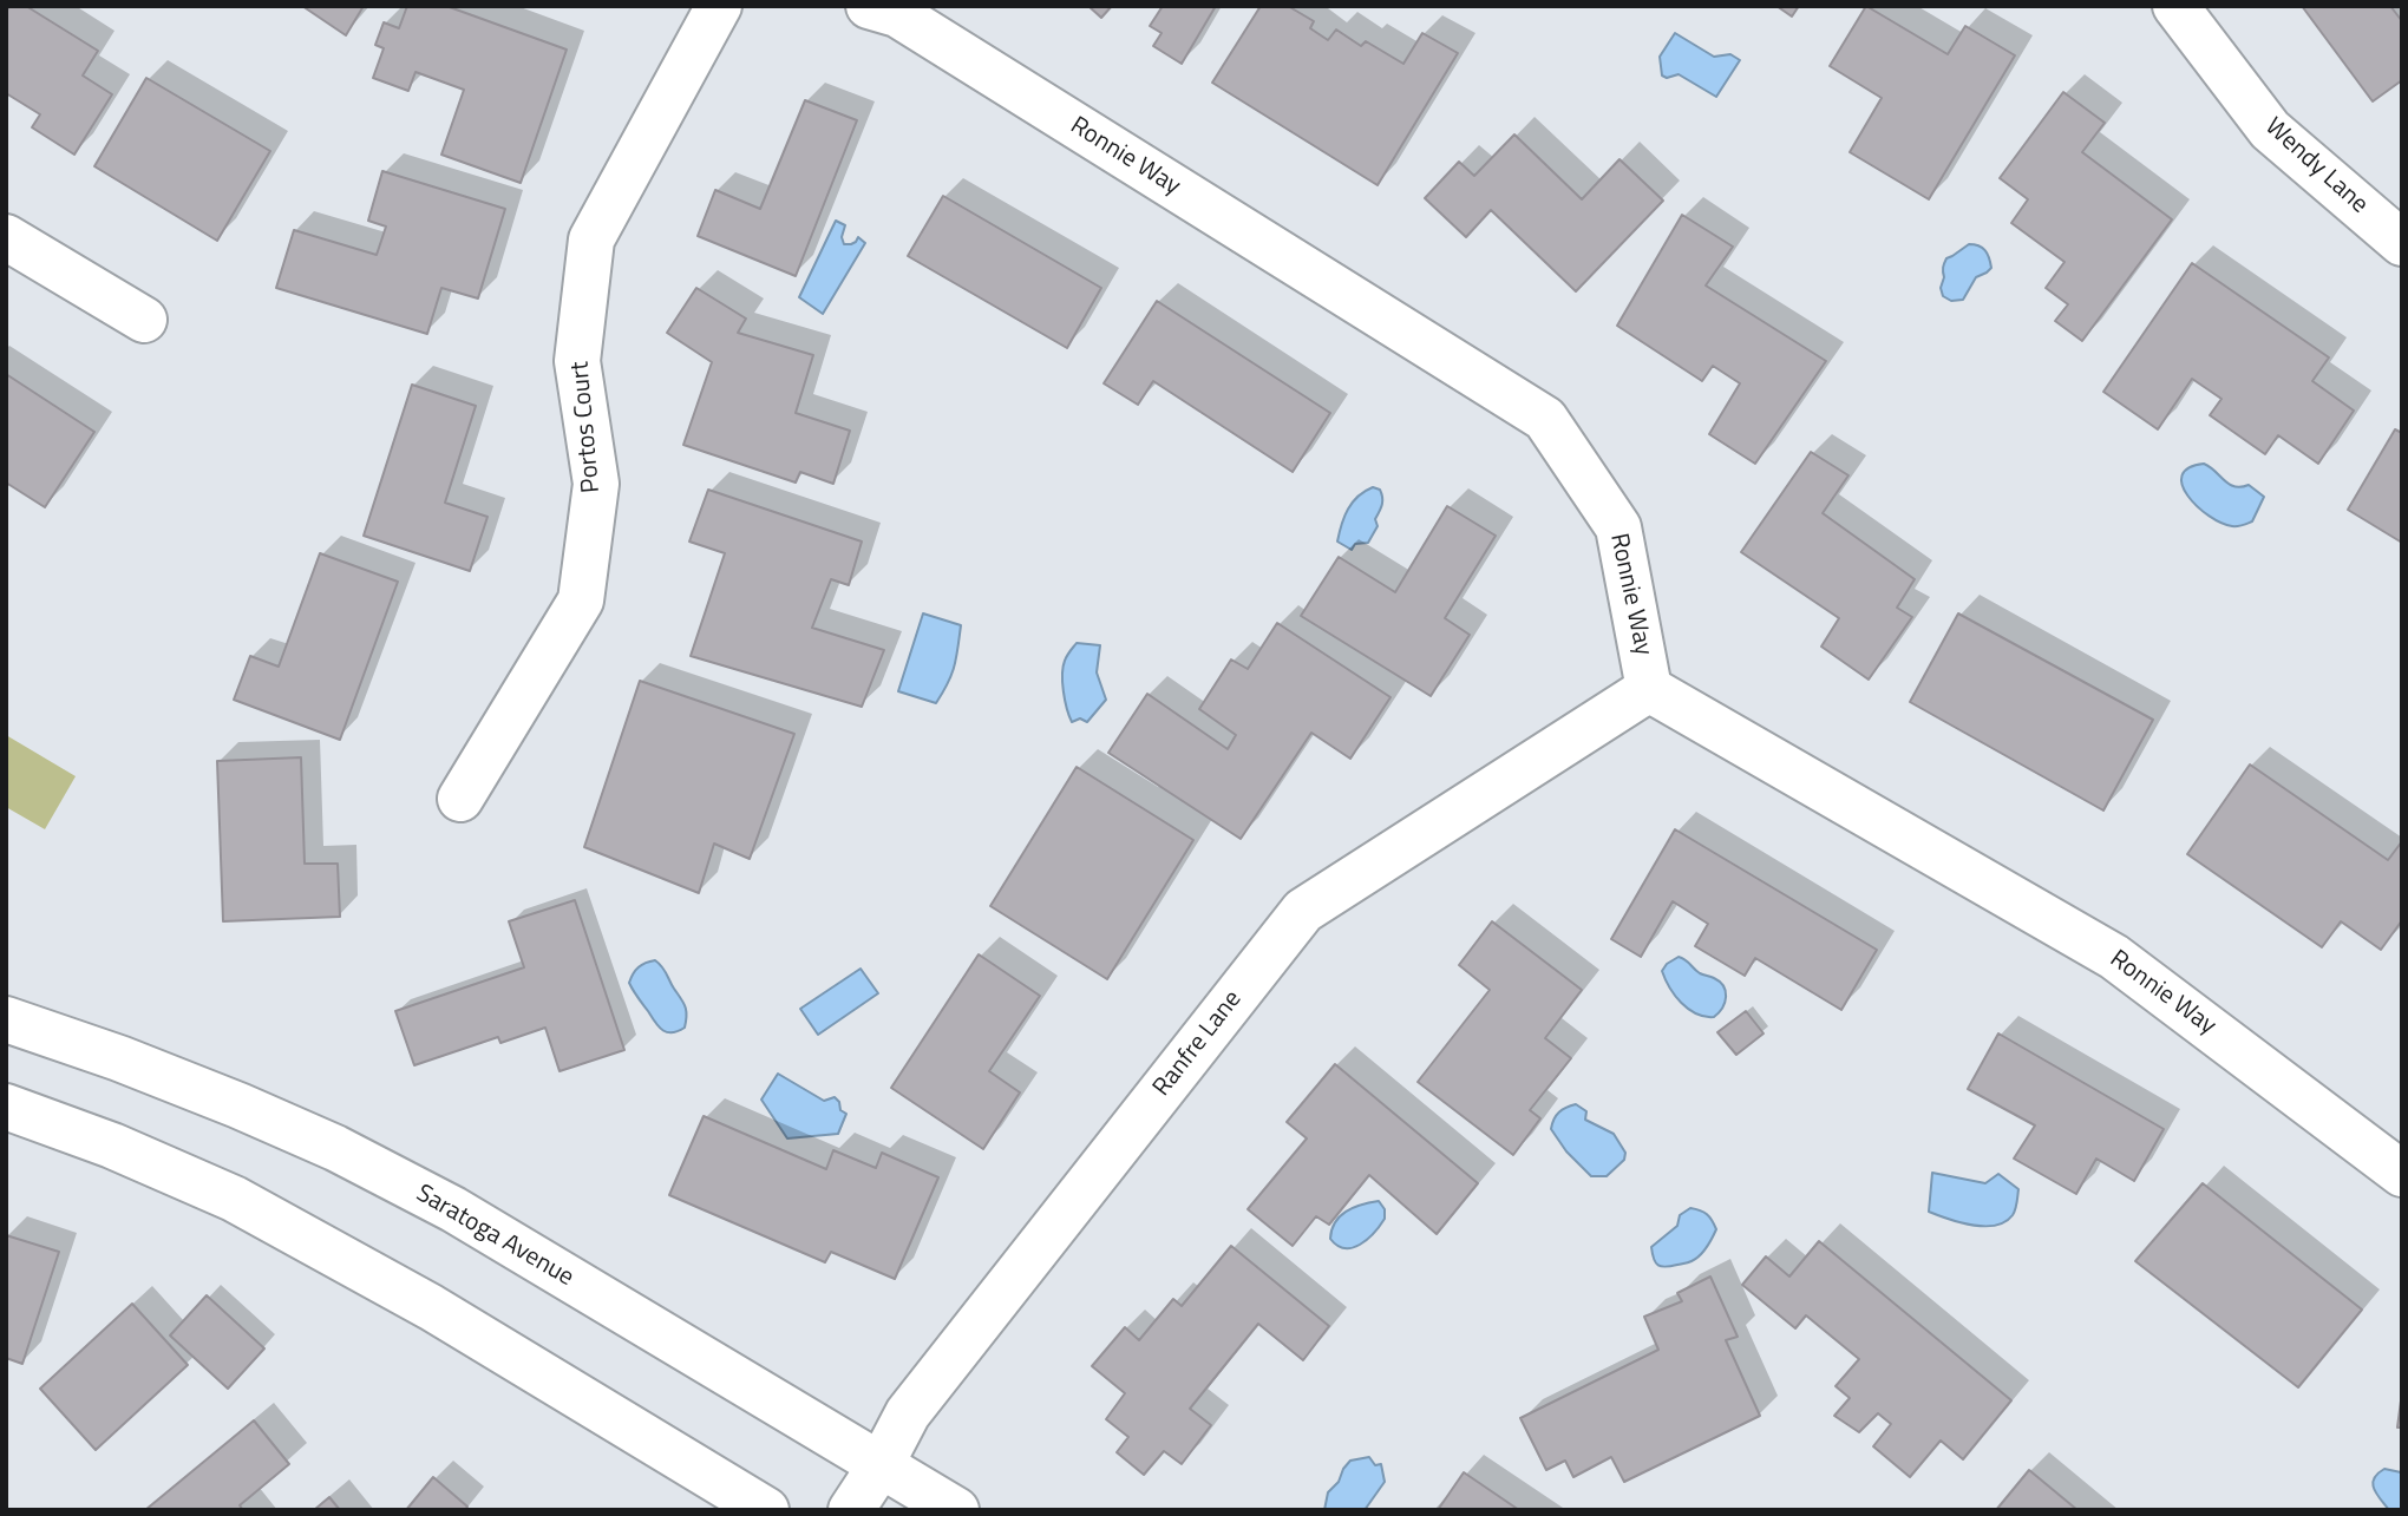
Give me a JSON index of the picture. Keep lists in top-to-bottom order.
{
  "streets": {
    "street": [
      "Ronnie Way",
      "Wendy Lane",
      "Portos Court",
      "Ranfre Lane",
      "Saratoga Avenue"
    ]
  },
  "crossings": [
    ["Ronnie Way", "Ranfre Lane"],
    ["Ranfre Lane", "Saratoga Avenue"]
  ]
}
